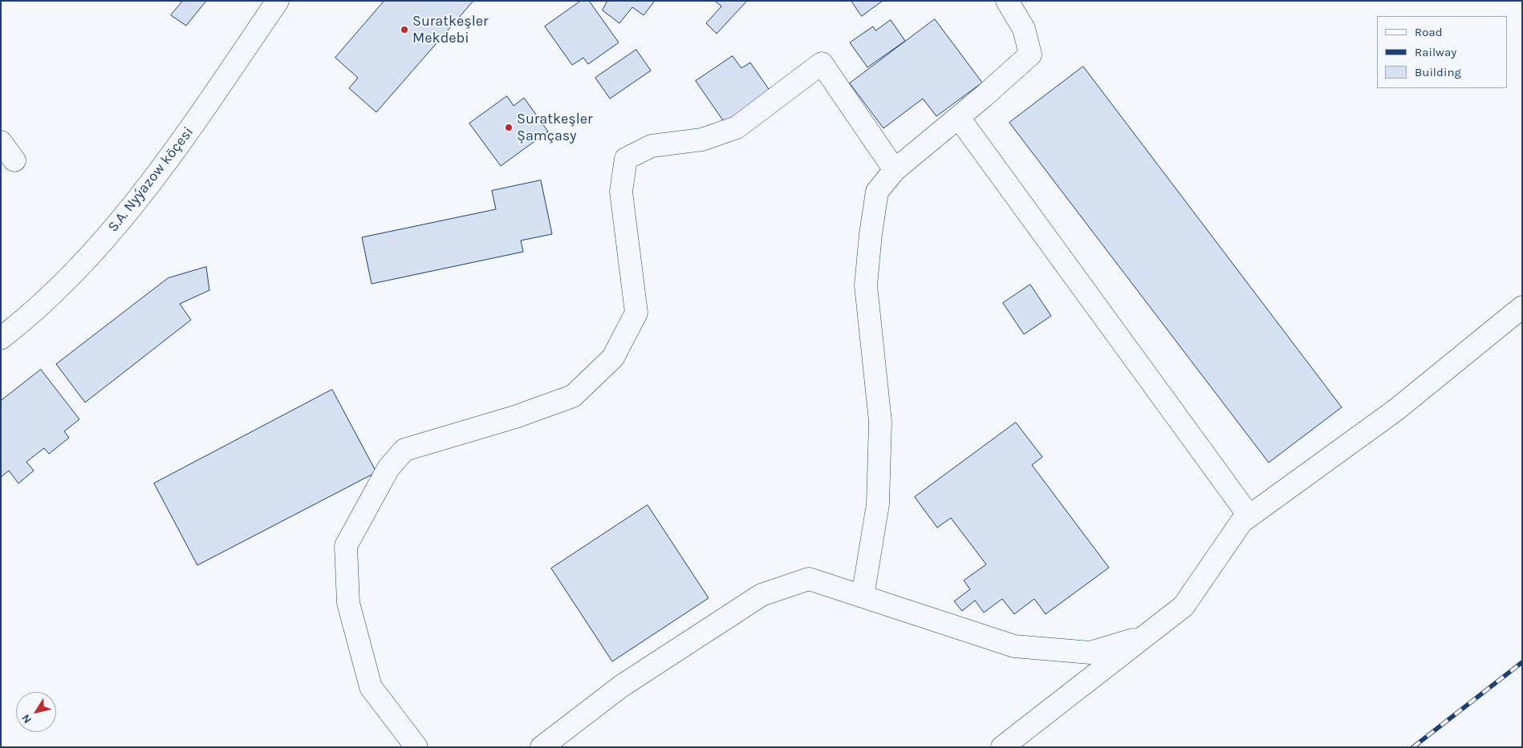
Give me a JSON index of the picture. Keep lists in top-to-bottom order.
{
  "streets": {
    "street": ["S.A. Nyýazow köçesi"]
  },
  "places": ["Suratkeşler Mekdebi", "Suratkeşler Şamçasy"],
  "legend": ["Road", "Railway", "Building"],
  "north": "bottom left"
}
